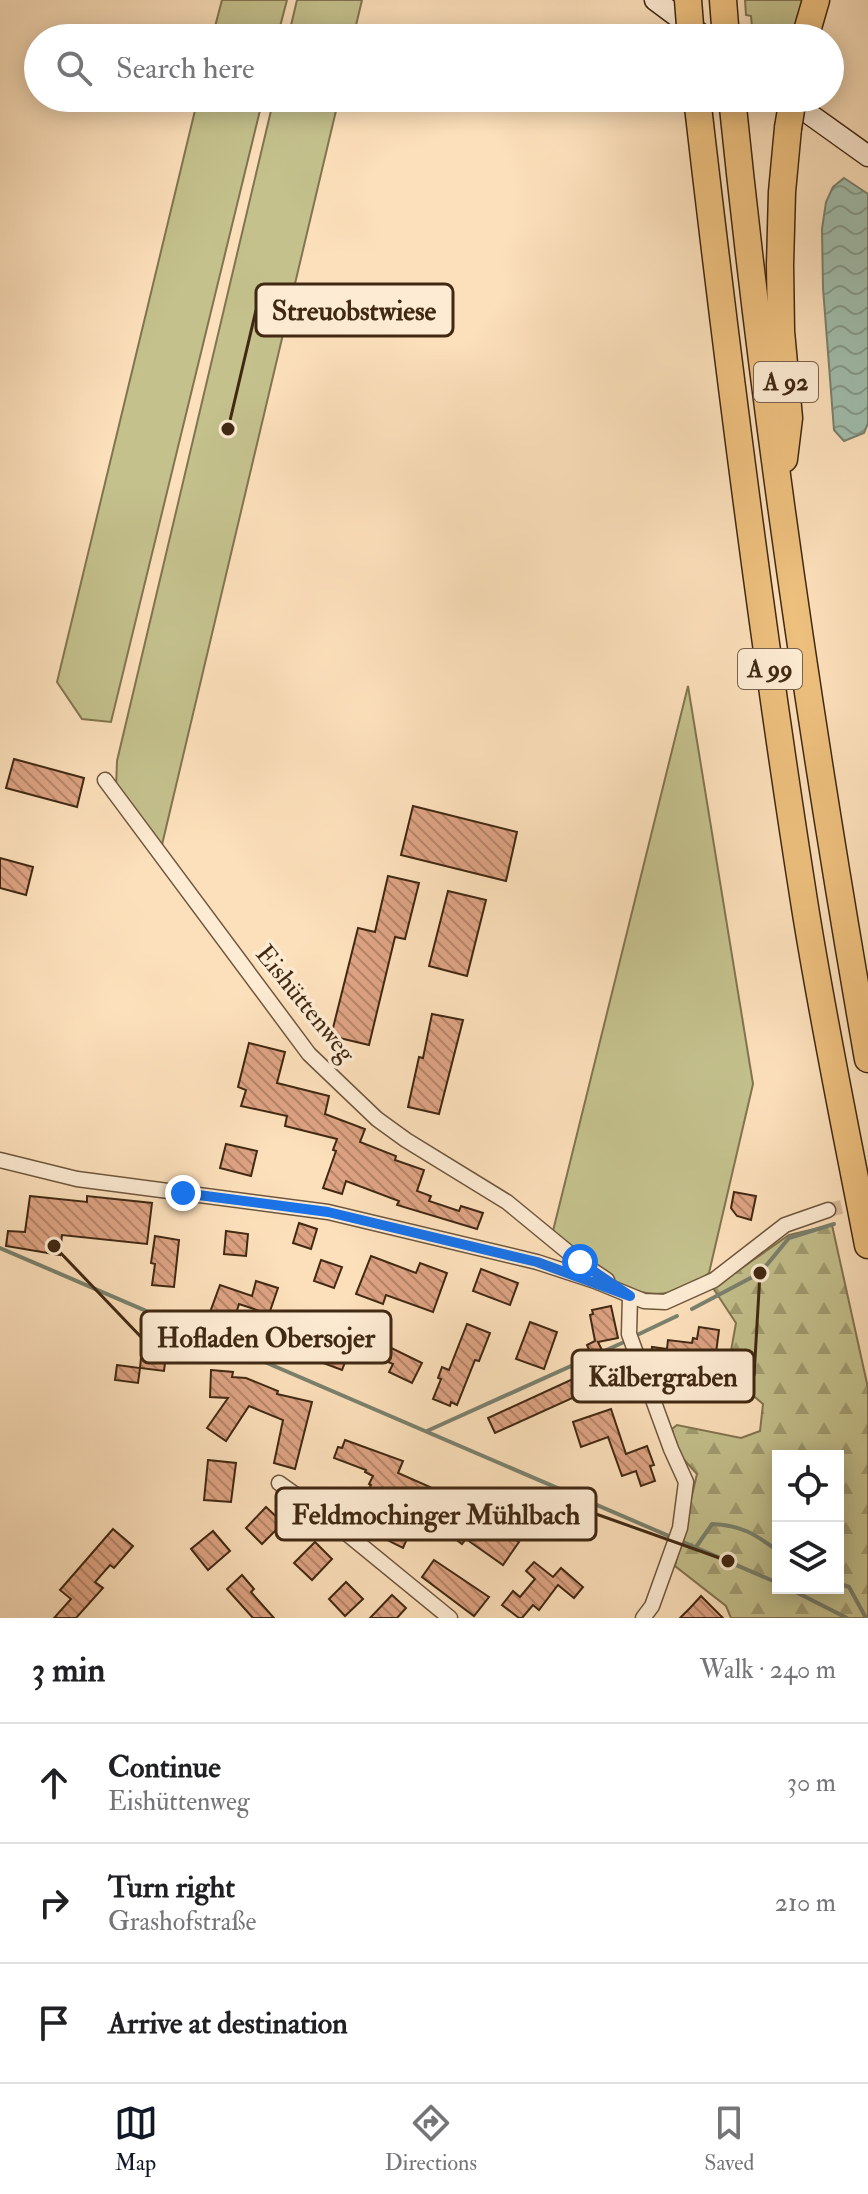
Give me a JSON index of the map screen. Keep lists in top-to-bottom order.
{
  "streets": {
    "highway": ["A 92", "A 99"],
    "street": ["Eishüttenweg"]
  },
  "crossings": [
    ["A 92", "A 99"]
  ],
  "places": [
    "Streuobstwiese",
    "Hofladen Obersojer",
    "Kälbergraben",
    "Feldmochinger Mühlbach"
  ],
  "page": {
    "search": "Search here",
    "heading": ["3 min", "Walk · 240 m"],
    "list": [
      ["Continue", "Eishüttenweg", "30 m"],
      ["Turn right", "Grashofstraße", "210 m"],
      "Arrive at destination"
    ],
    "nav": ["Map", "Directions", "Saved"]
  }
}
